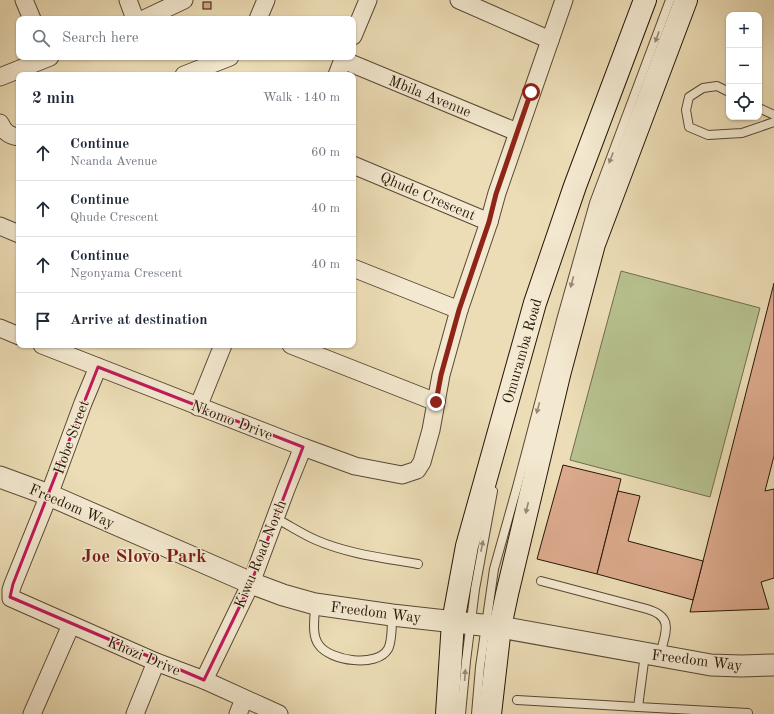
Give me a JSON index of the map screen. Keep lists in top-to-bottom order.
{
  "streets": {
    "main road": ["Omuramba Road"],
    "street": [
      "Mbila Avenue",
      "Qhude Crescent",
      "Nkomo Drive",
      "Hobe Street",
      "Freedom Way",
      "Kiwu Road North",
      "Khozi Drive"
    ]
  },
  "crossings": [
    ["Qhude Crescent", "Nkomo Drive"],
    ["Omuramba Road", "Freedom Way"],
    ["Nkomo Drive", "Hobe Street"],
    ["Nkomo Drive", "Kiwu Road North"],
    ["Hobe Street", "Freedom Way"],
    ["Hobe Street", "Khozi Drive"],
    ["Freedom Way", "Kiwu Road North"],
    ["Kiwu Road North", "Khozi Drive"]
  ],
  "districts": ["Joe Slovo Park"],
  "page": {
    "map_buttons": ["+", "−"],
    "search": "Search here",
    "heading": ["2 min", "Walk · 140 m"],
    "list": [
      ["Continue", "Ncanda Avenue", "60 m"],
      ["Continue", "Qhude Crescent", "40 m"],
      ["Continue", "Ngonyama Crescent", "40 m"],
      "Arrive at destination"
    ]
  }
}
